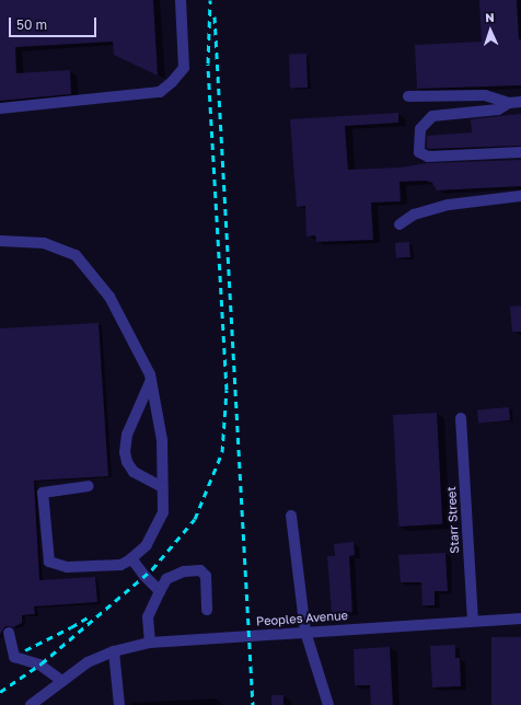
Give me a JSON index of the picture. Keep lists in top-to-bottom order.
{
  "streets": {
    "street": ["Starr Street", "Peoples Avenue"]
  },
  "crossings": [
    ["Starr Street", "Peoples Avenue"]
  ],
  "scale_bar": "50 m",
  "north": "top"
}
